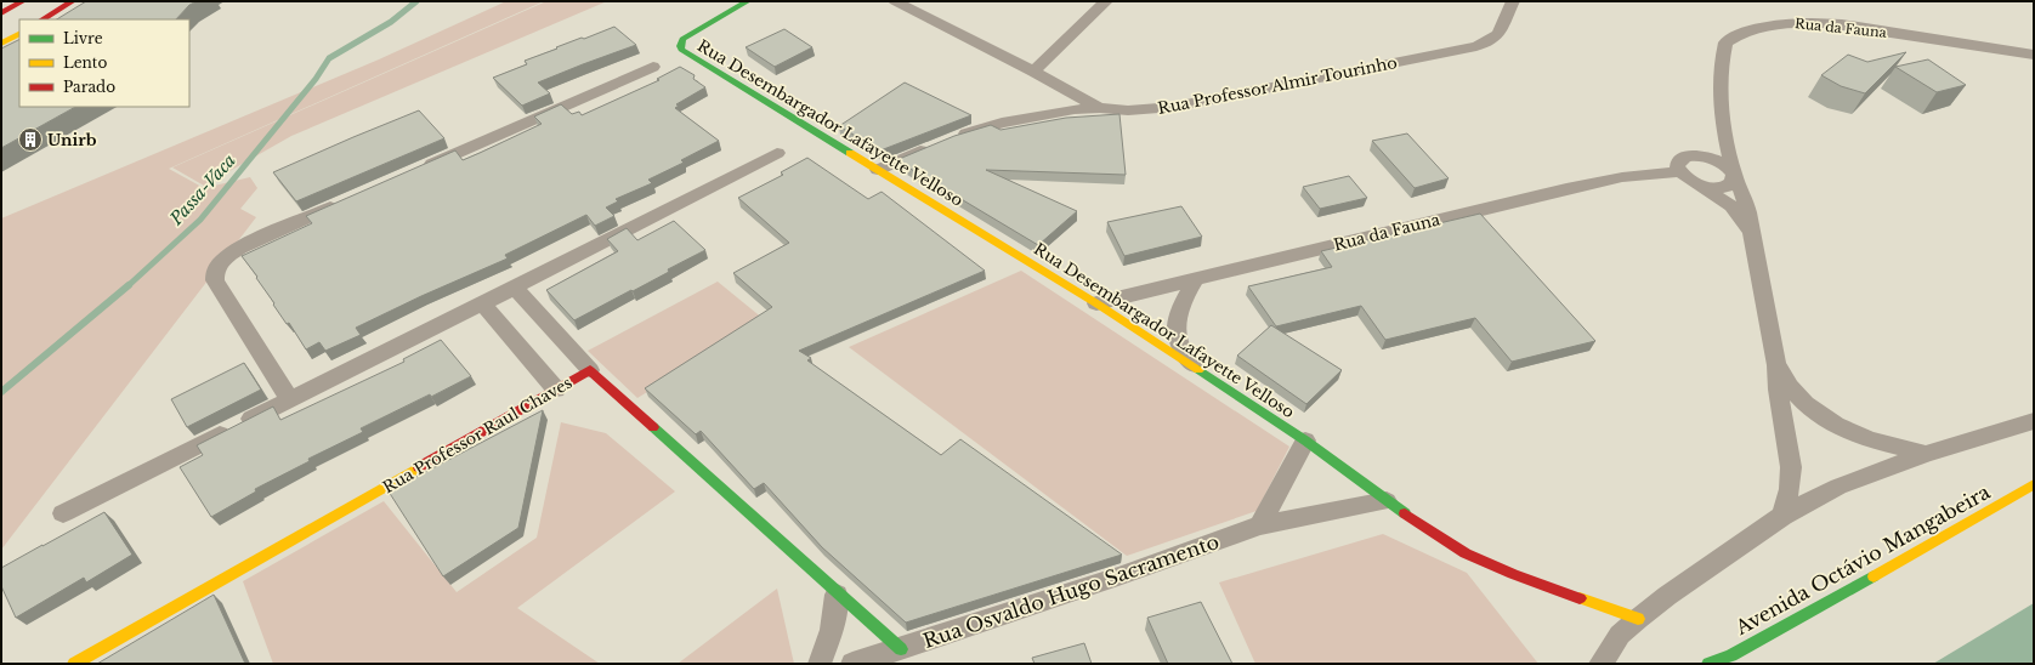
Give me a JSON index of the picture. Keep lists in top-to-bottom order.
{
  "streets": {
    "street": [
      "Rua da Fauna",
      "Rua Professor Almir Tourinho",
      "Rua Desembargador Lafayette Velloso",
      "Rua Professor Raul Chaves",
      "Avenida Octávio Mangabeira",
      "Rua Osvaldo Hugo Sacramento"
    ]
  },
  "crossings": [
    ["Rua da Fauna", "Rua Desembargador Lafayette Velloso"],
    ["Rua Desembargador Lafayette Velloso", "Rua Osvaldo Hugo Sacramento"],
    ["Rua Professor Raul Chaves", "Rua Osvaldo Hugo Sacramento"]
  ],
  "water": ["Passa-Vaca"],
  "places": {
    "building": ["Unirb"]
  },
  "legend": ["Livre", "Lento", "Parado"]
}
